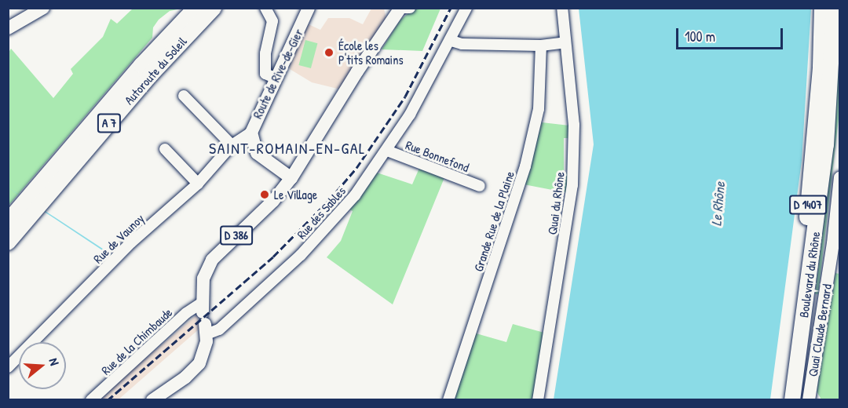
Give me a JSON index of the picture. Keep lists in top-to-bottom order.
{
  "streets": {
    "highway": [
      "Autoroute du Soleil",
      "A 7",
      "D 1407",
      "Boulevard du Rhône"
    ],
    "main road": ["Route de Rive-de-Gier", "D 386", "Quai Claude Bernard"],
    "street": [
      "Rue Bonnefond",
      "Quai du Rhône",
      "Rue des Sables",
      "Grande Rue de la Plaine",
      "Rue de Vaunoy",
      "Rue de la Chimbaude"
    ]
  },
  "crossings": [
    ["Route de Rive-de-Gier", "D 386"],
    ["Route de Rive-de-Gier", "Rue de Vaunoy"],
    ["Rue Bonnefond", "Rue des Sables"],
    ["Rue des Sables", "D 386"],
    ["Rue des Sables", "Rue de la Chimbaude"],
    ["D 386", "Rue de la Chimbaude"]
  ],
  "districts": ["SAINT-ROMAIN-EN-GAL"],
  "water": ["Le Rhône"],
  "places": ["École les P'tits Romains", "Le Village"],
  "scale_bar": "100 m",
  "north": "right"
}
